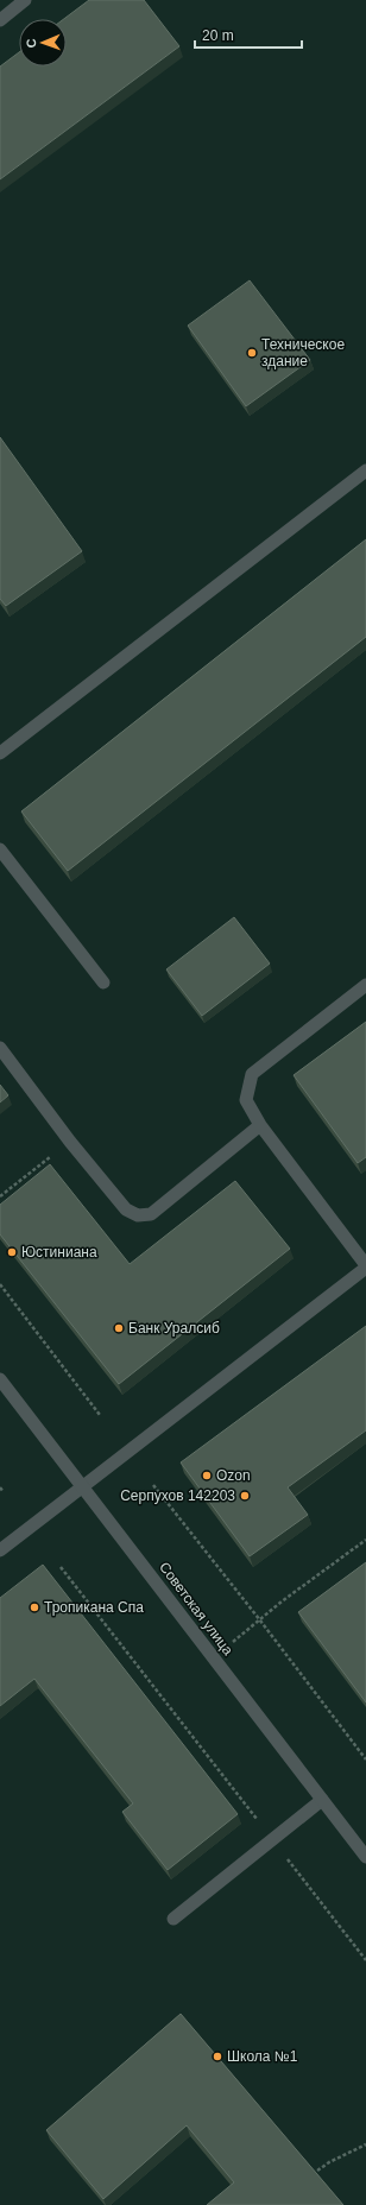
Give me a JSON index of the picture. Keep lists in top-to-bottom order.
{
  "streets": {
    "street": ["Советская улица"]
  },
  "places": [
    "Техническое здание",
    "Юстиниана",
    "Банк Уралсиб",
    "Ozon",
    "Серпухов 142203",
    "Тропикана Спа",
    "Школа №1"
  ],
  "scale_bar": "20 m",
  "north": "left"
}
